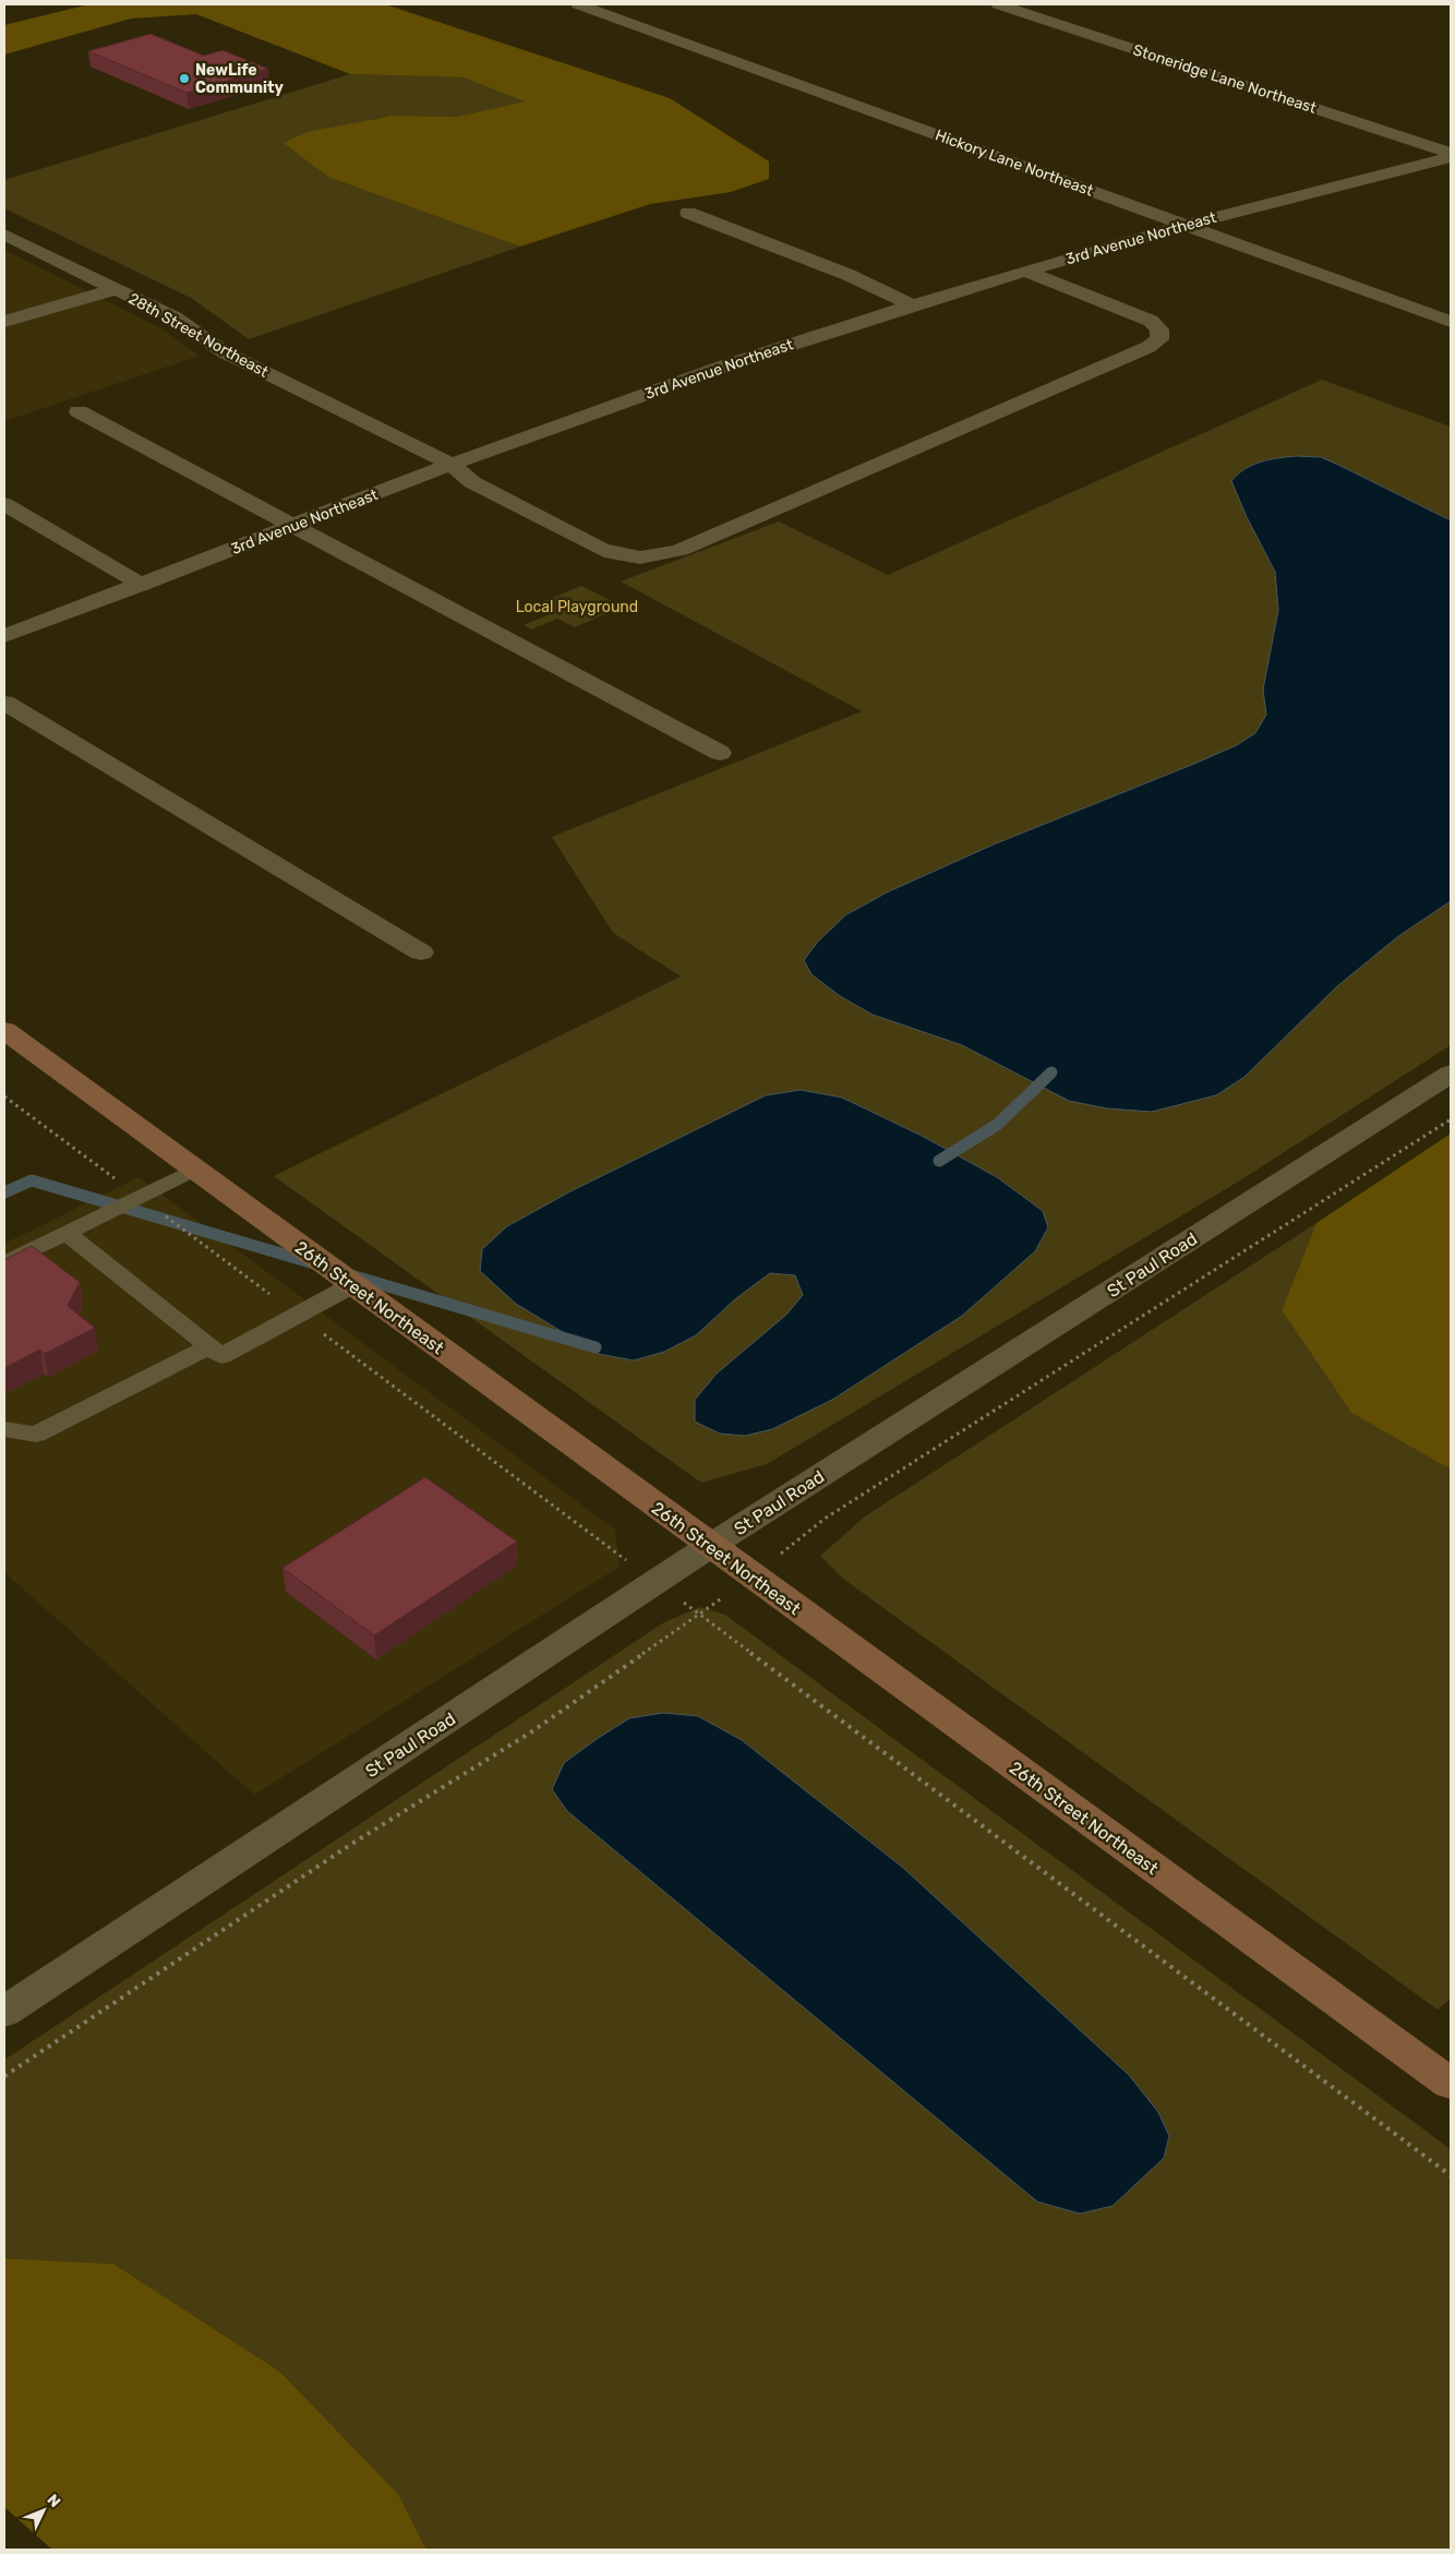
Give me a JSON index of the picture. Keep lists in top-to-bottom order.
{
  "streets": {
    "main road": ["26th Street Northeast"],
    "street": [
      "Stoneridge Lane Northeast",
      "Hickory Lane Northeast",
      "3rd Avenue Northeast",
      "28th Street Northeast",
      "St Paul Road"
    ]
  },
  "crossings": [
    ["Hickory Lane Northeast", "3rd Avenue Northeast"],
    ["3rd Avenue Northeast", "28th Street Northeast"],
    ["St Paul Road", "26th Street Northeast"]
  ],
  "parks": ["Local Playground"],
  "places": ["NewLife Community"],
  "north": "top right"
}
